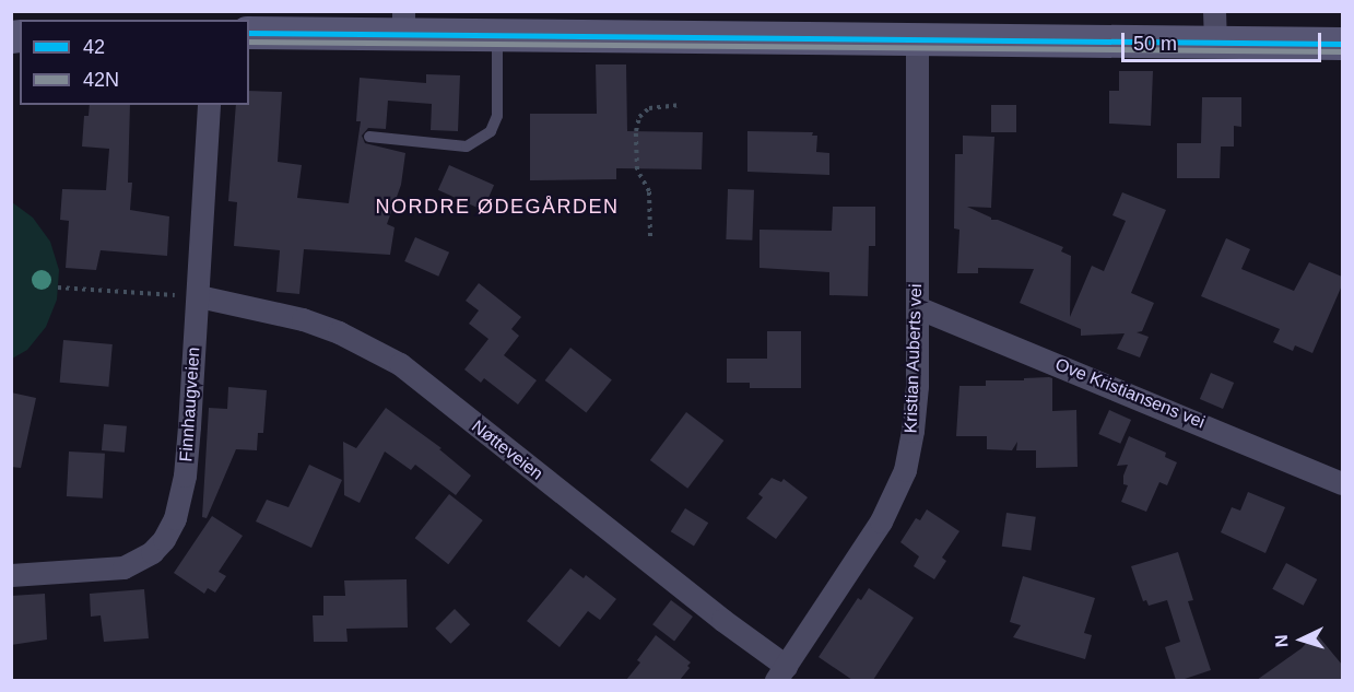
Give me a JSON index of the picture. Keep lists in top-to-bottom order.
{
  "streets": {
    "street": [
      "Kristian Auberts vei",
      "Ove Kristiansens vei",
      "Finnhaugveien",
      "Nøtteveien"
    ]
  },
  "crossings": [
    ["Kristian Auberts vei", "Ove Kristiansens vei"],
    ["Kristian Auberts vei", "Nøtteveien"],
    ["Finnhaugveien", "Nøtteveien"]
  ],
  "districts": ["NORDRE ØDEGÅRDEN"],
  "lines": ["transit line 42", "transit line 42N"],
  "legend": ["42", "42N"],
  "scale_bar": "50 m",
  "north": "left"
}
